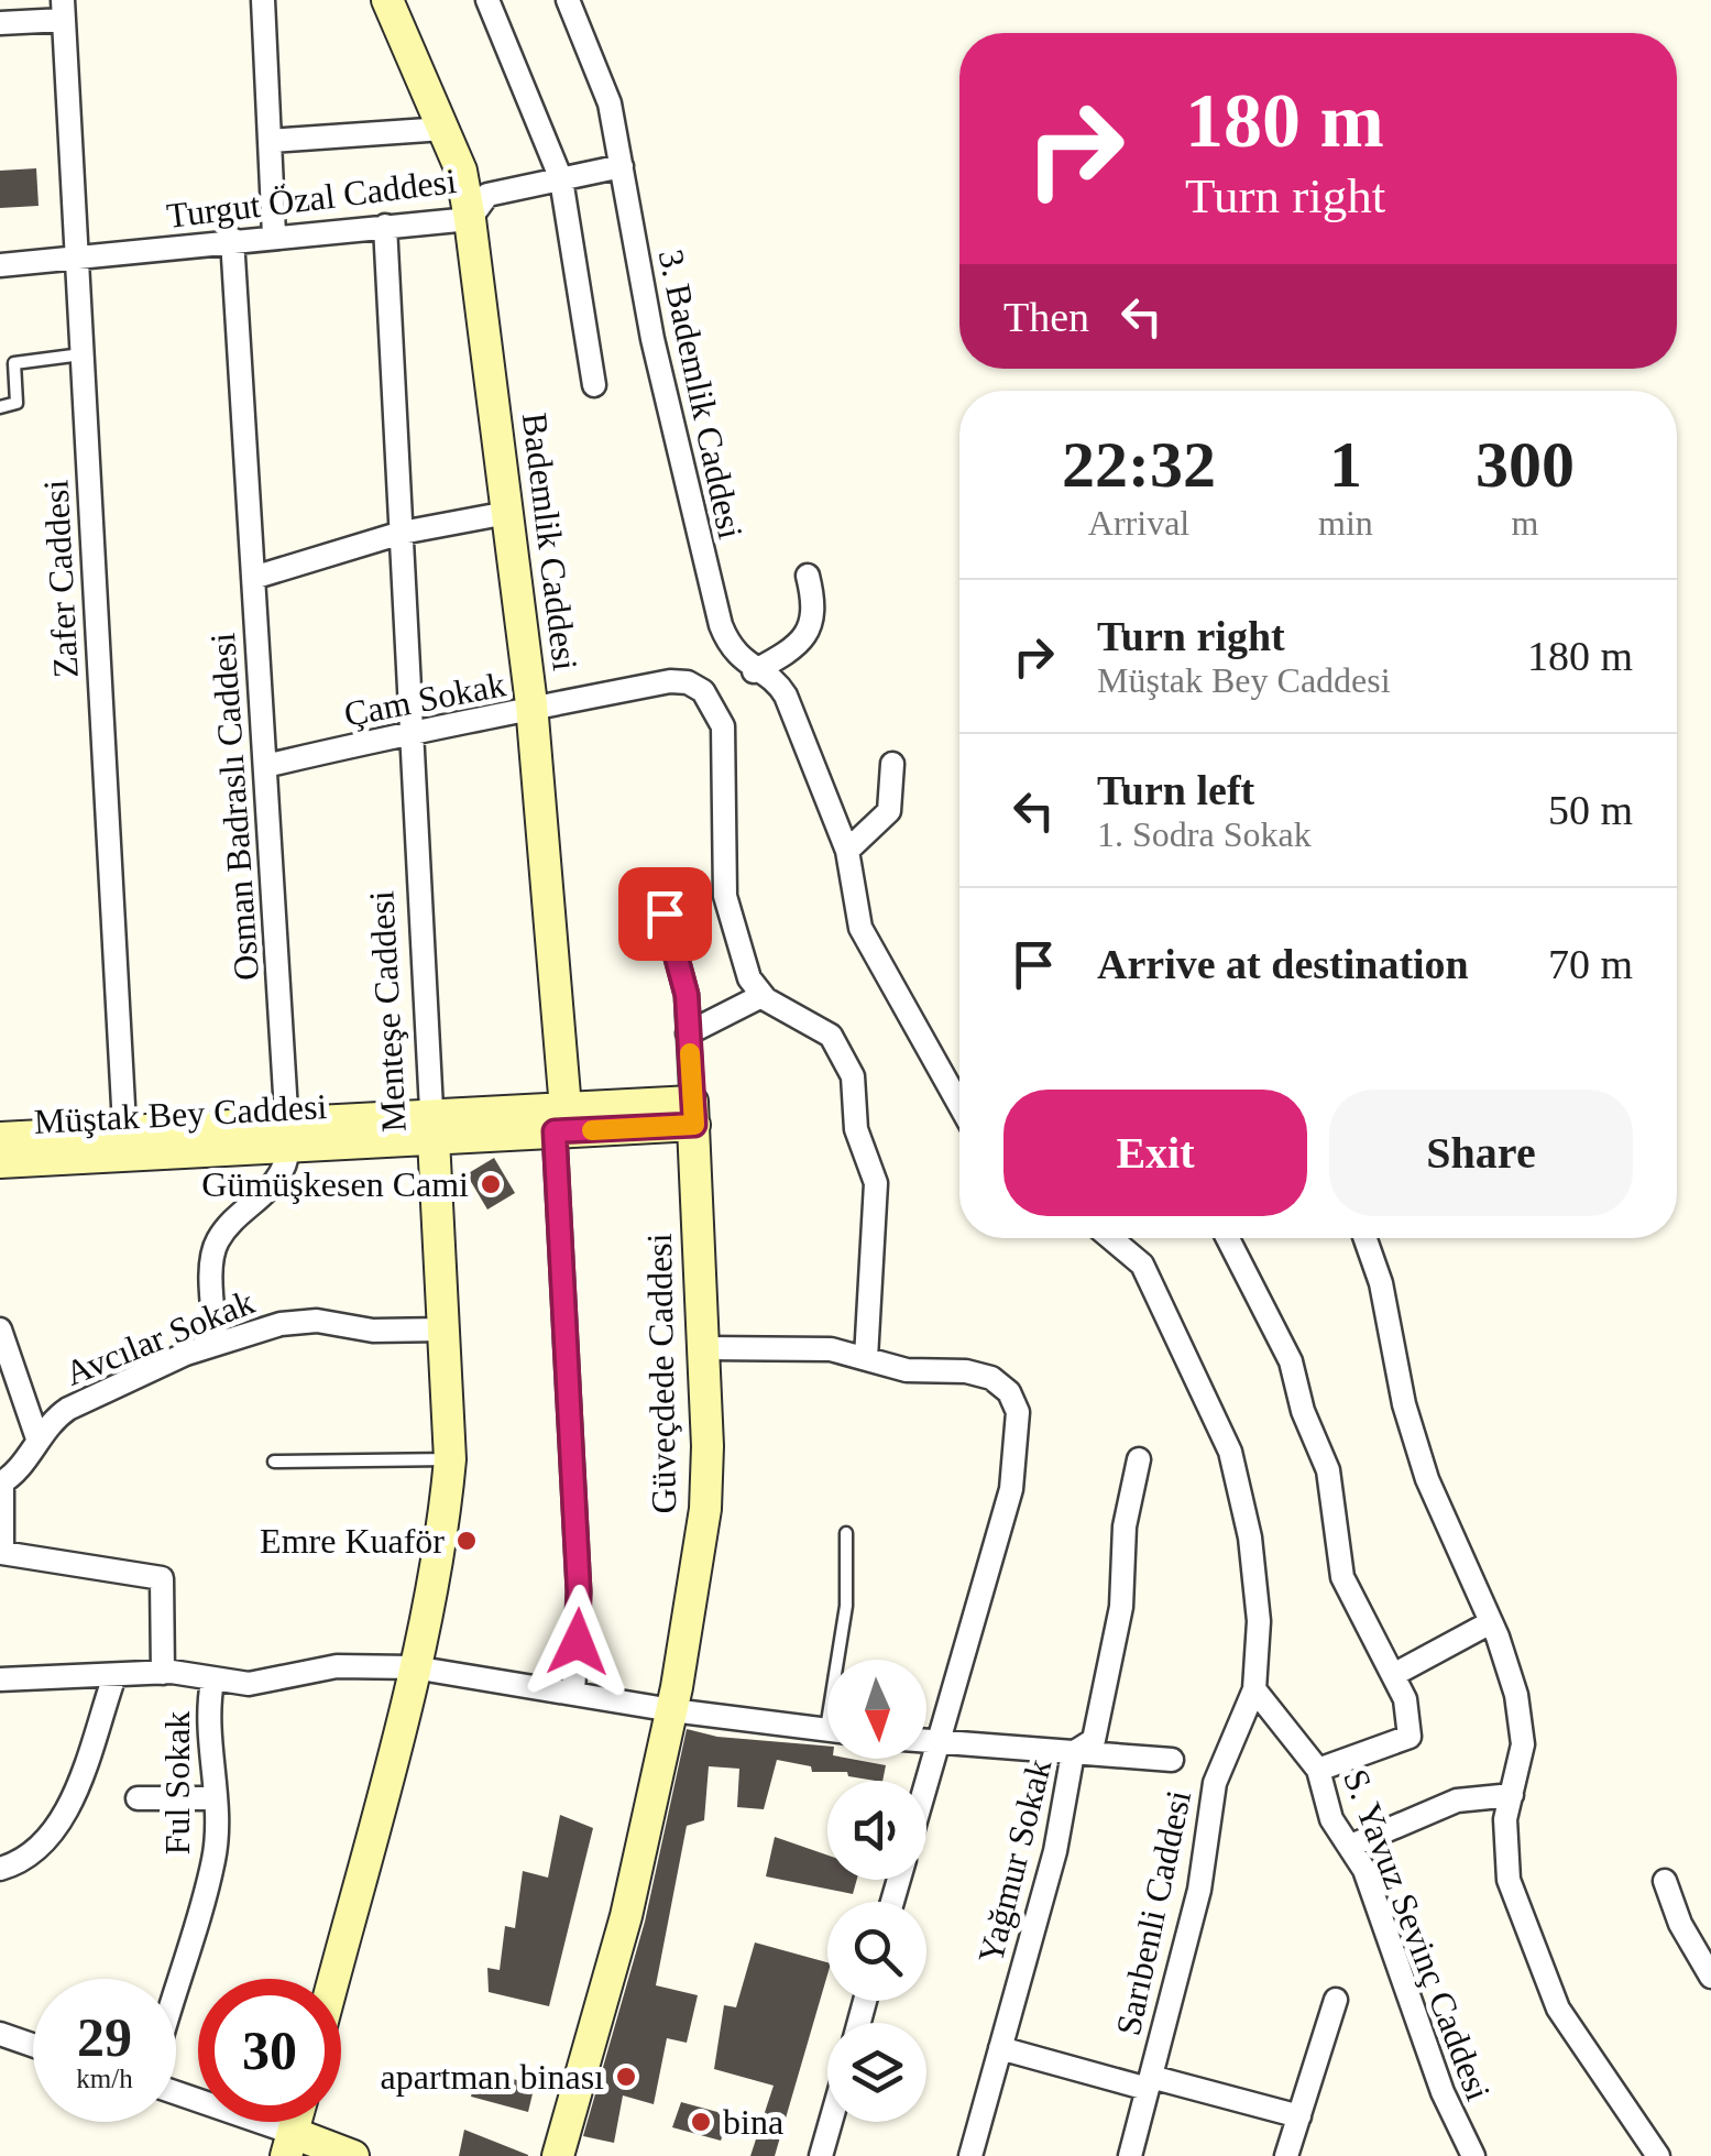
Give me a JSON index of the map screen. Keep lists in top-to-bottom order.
{
  "streets": {
    "street": [
      "Turgut Özal Caddesi",
      "3. Bademlik Caddesi",
      "Bademlik Caddesi",
      "Zafer Caddesi",
      "Çam Sokak",
      "Osman Badraslı Caddesi",
      "Menteşe Caddesi",
      "Müştak Bey Caddesi",
      "Avcılar Sokak",
      "Güveçdede Caddesi",
      "Ful Sokak",
      "Yağmur Sokak",
      "Sarıbenli Caddesi",
      "S. Yavuz Sevinç Caddesi"
    ]
  },
  "crossings": [
    ["Turgut Özal Caddesi", "3. Bademlik Caddesi"],
    ["Turgut Özal Caddesi", "Bademlik Caddesi"],
    ["Turgut Özal Caddesi", "Zafer Caddesi"],
    ["Turgut Özal Caddesi", "Osman Badraslı Caddesi"],
    ["Turgut Özal Caddesi", "Menteşe Caddesi"],
    ["Bademlik Caddesi", "Çam Sokak"],
    ["Bademlik Caddesi", "Müştak Bey Caddesi"],
    ["Zafer Caddesi", "Müştak Bey Caddesi"],
    ["Çam Sokak", "Osman Badraslı Caddesi"],
    ["Çam Sokak", "Menteşe Caddesi"],
    ["Osman Badraslı Caddesi", "Müştak Bey Caddesi"],
    ["Menteşe Caddesi", "Müştak Bey Caddesi"],
    ["Menteşe Caddesi", "Avcılar Sokak"],
    ["Müştak Bey Caddesi", "Güveçdede Caddesi"],
    ["Sarıbenli Caddesi", "S. Yavuz Sevinç Caddesi"]
  ],
  "places": [
    "Gümüşkesen Cami",
    "Emre Kuaför",
    "apartman binası",
    "bina"
  ],
  "north": "bottom",
  "page": {
    "turn": ["180 m", "Turn right"],
    "then": "Then",
    "eta": [
      "22:32",
      "Arrival",
      "1",
      "min",
      "300",
      "m"
    ],
    "list": [
      {
        "name": "Turn right",
        "note": "Müştak Bey Caddesi",
        "value": "180 m"
      },
      {
        "name": "Turn left",
        "note": "1. Sodra Sokak",
        "value": "50 m"
      },
      {
        "name": "Arrive at destination",
        "value": "70 m"
      }
    ],
    "buttons": ["Exit", "Share"],
    "speed": "29 km/h",
    "limit": "30"
  }
}
